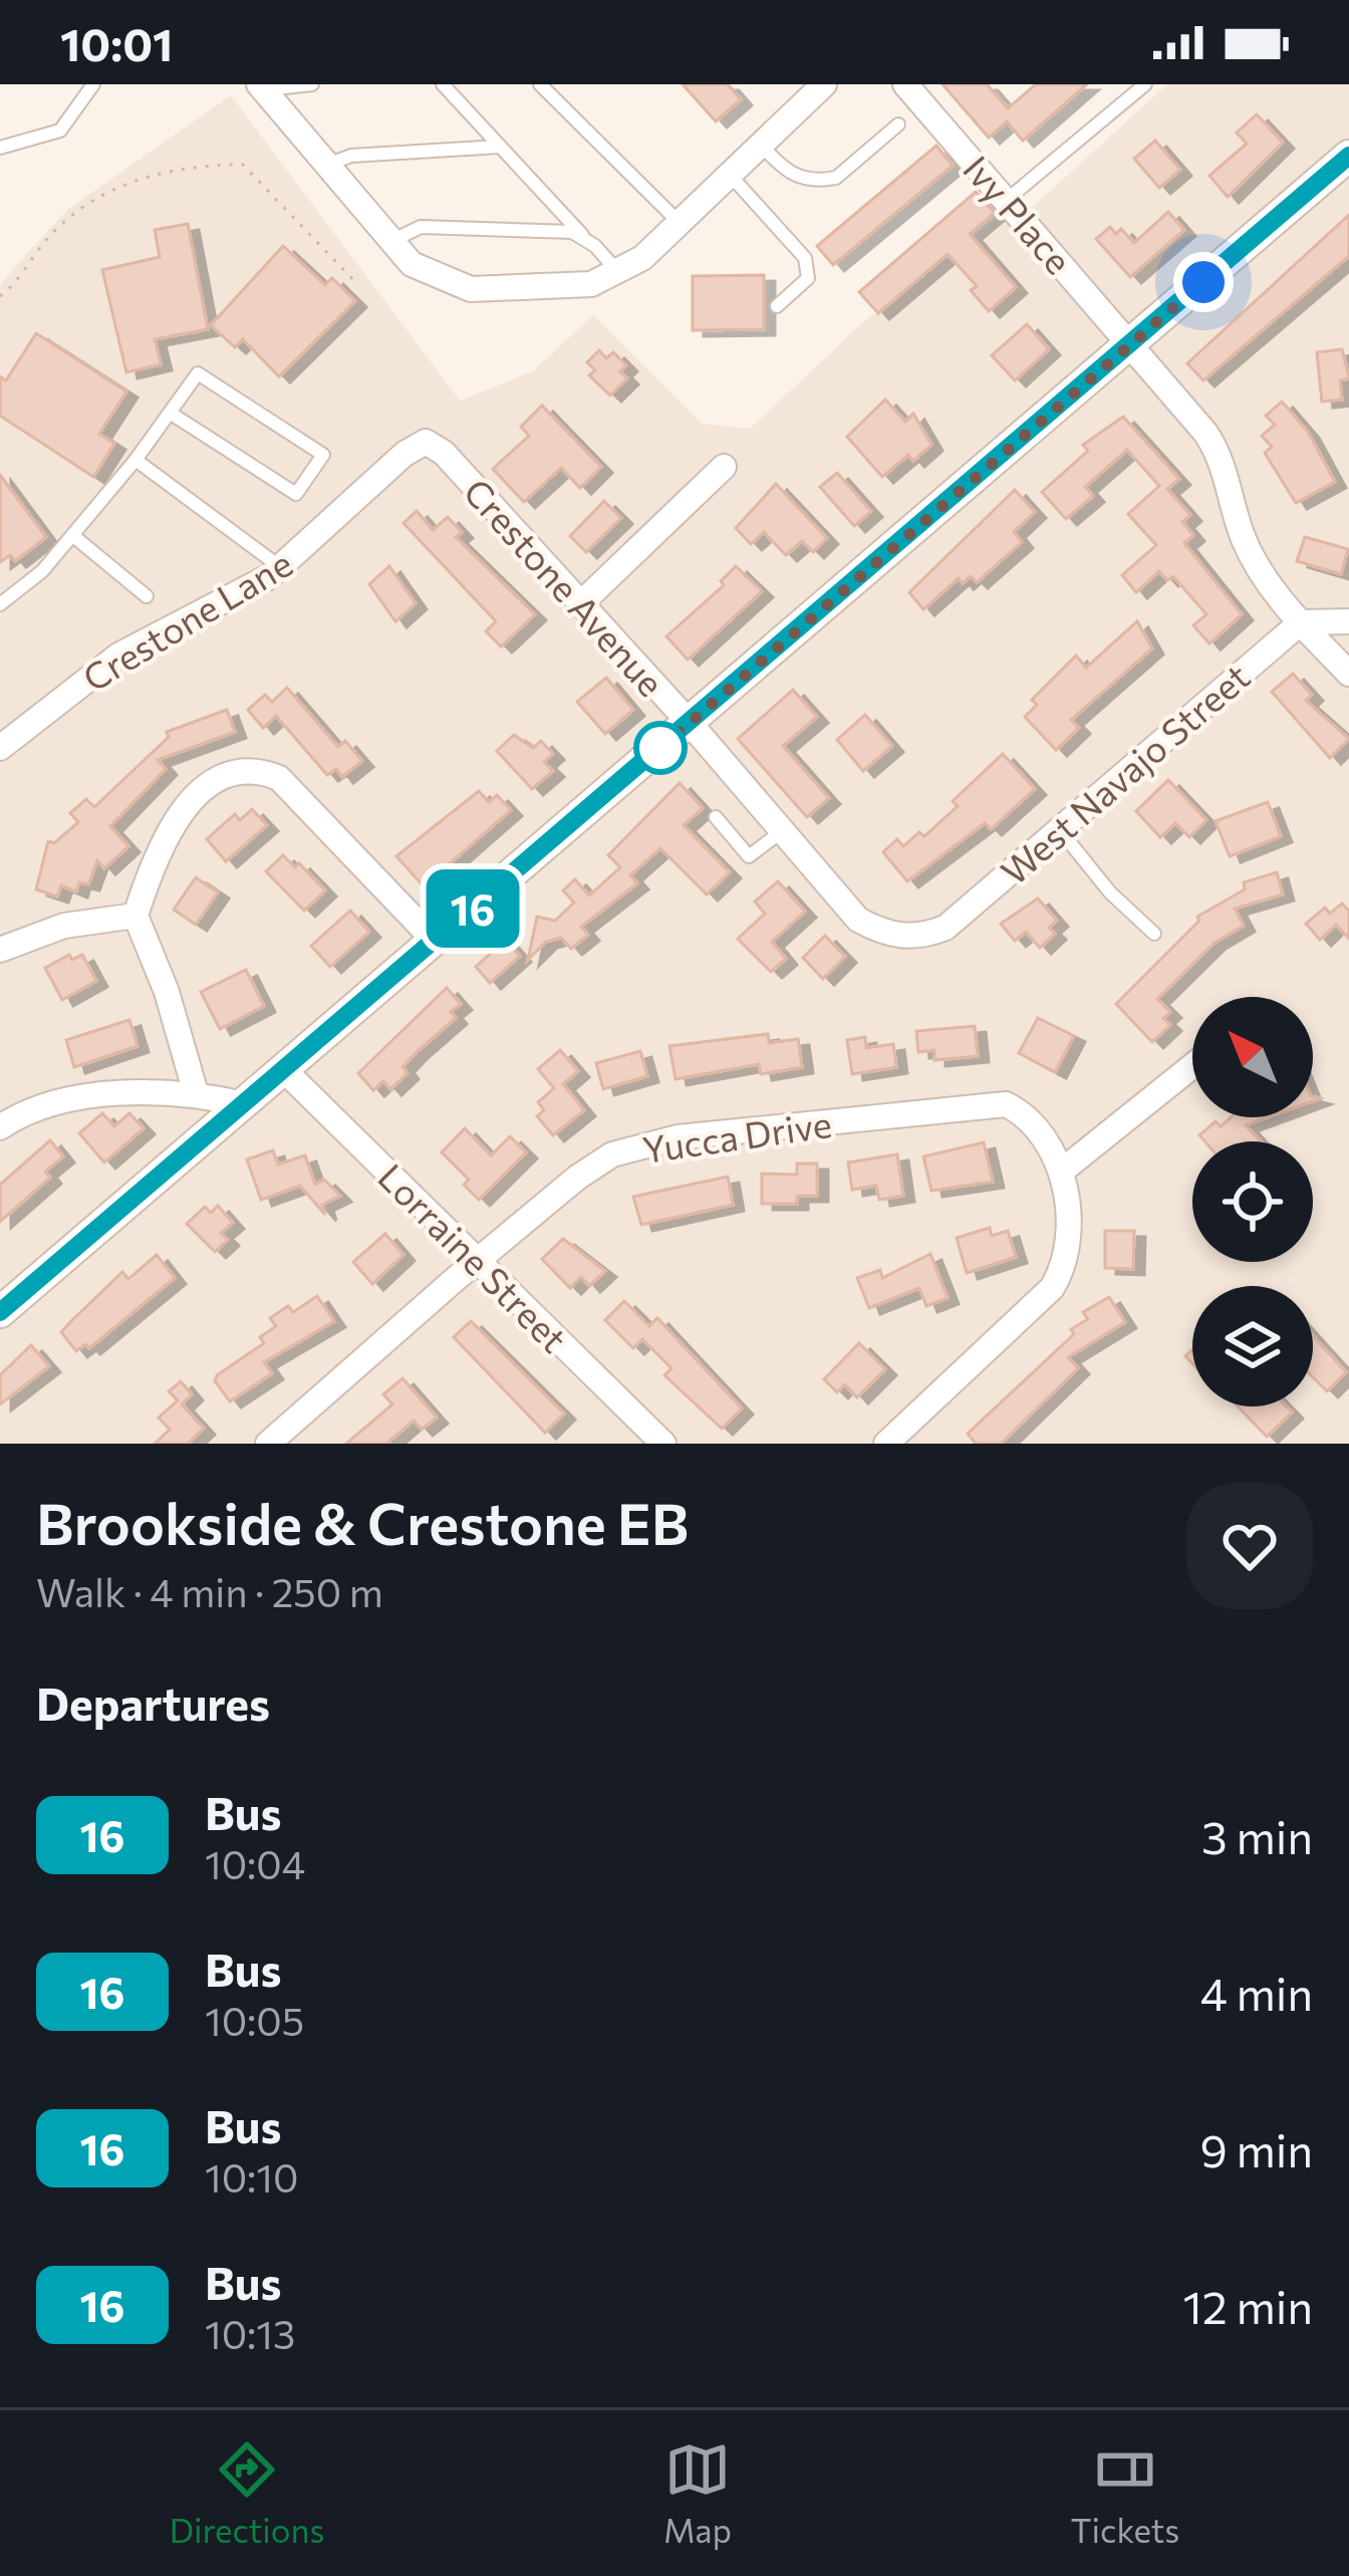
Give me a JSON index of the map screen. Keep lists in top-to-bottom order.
{
  "streets": {
    "street": [
      "Ivy Place",
      "Crestone Avenue",
      "Crestone Lane",
      "West Navajo Street",
      "Yucca Drive",
      "Lorraine Street"
    ]
  },
  "crossings": [
    ["Ivy Place", "West Navajo Street"],
    ["Crestone Avenue", "Crestone Lane"],
    ["Crestone Avenue", "West Navajo Street"],
    ["Yucca Drive", "Lorraine Street"]
  ],
  "lines": ["bus line 16"],
  "north": "top left",
  "page": {
    "status": "10:01",
    "on_map": "16",
    "heading": [
      ["Brookside & Crestone EB", "Walk · 4 min · 250 m"],
      "Departures"
    ],
    "list": [
      {
        "mark": "16",
        "name": "Bus",
        "note": "10:04",
        "value": "3 min"
      },
      {
        "mark": "16",
        "name": "Bus",
        "note": "10:05",
        "value": "4 min"
      },
      {
        "mark": "16",
        "name": "Bus",
        "note": "10:10",
        "value": "9 min"
      },
      {
        "mark": "16",
        "name": "Bus",
        "note": "10:13",
        "value": "12 min"
      }
    ],
    "tabs": ["Directions", "Map", "Tickets"]
  }
}
